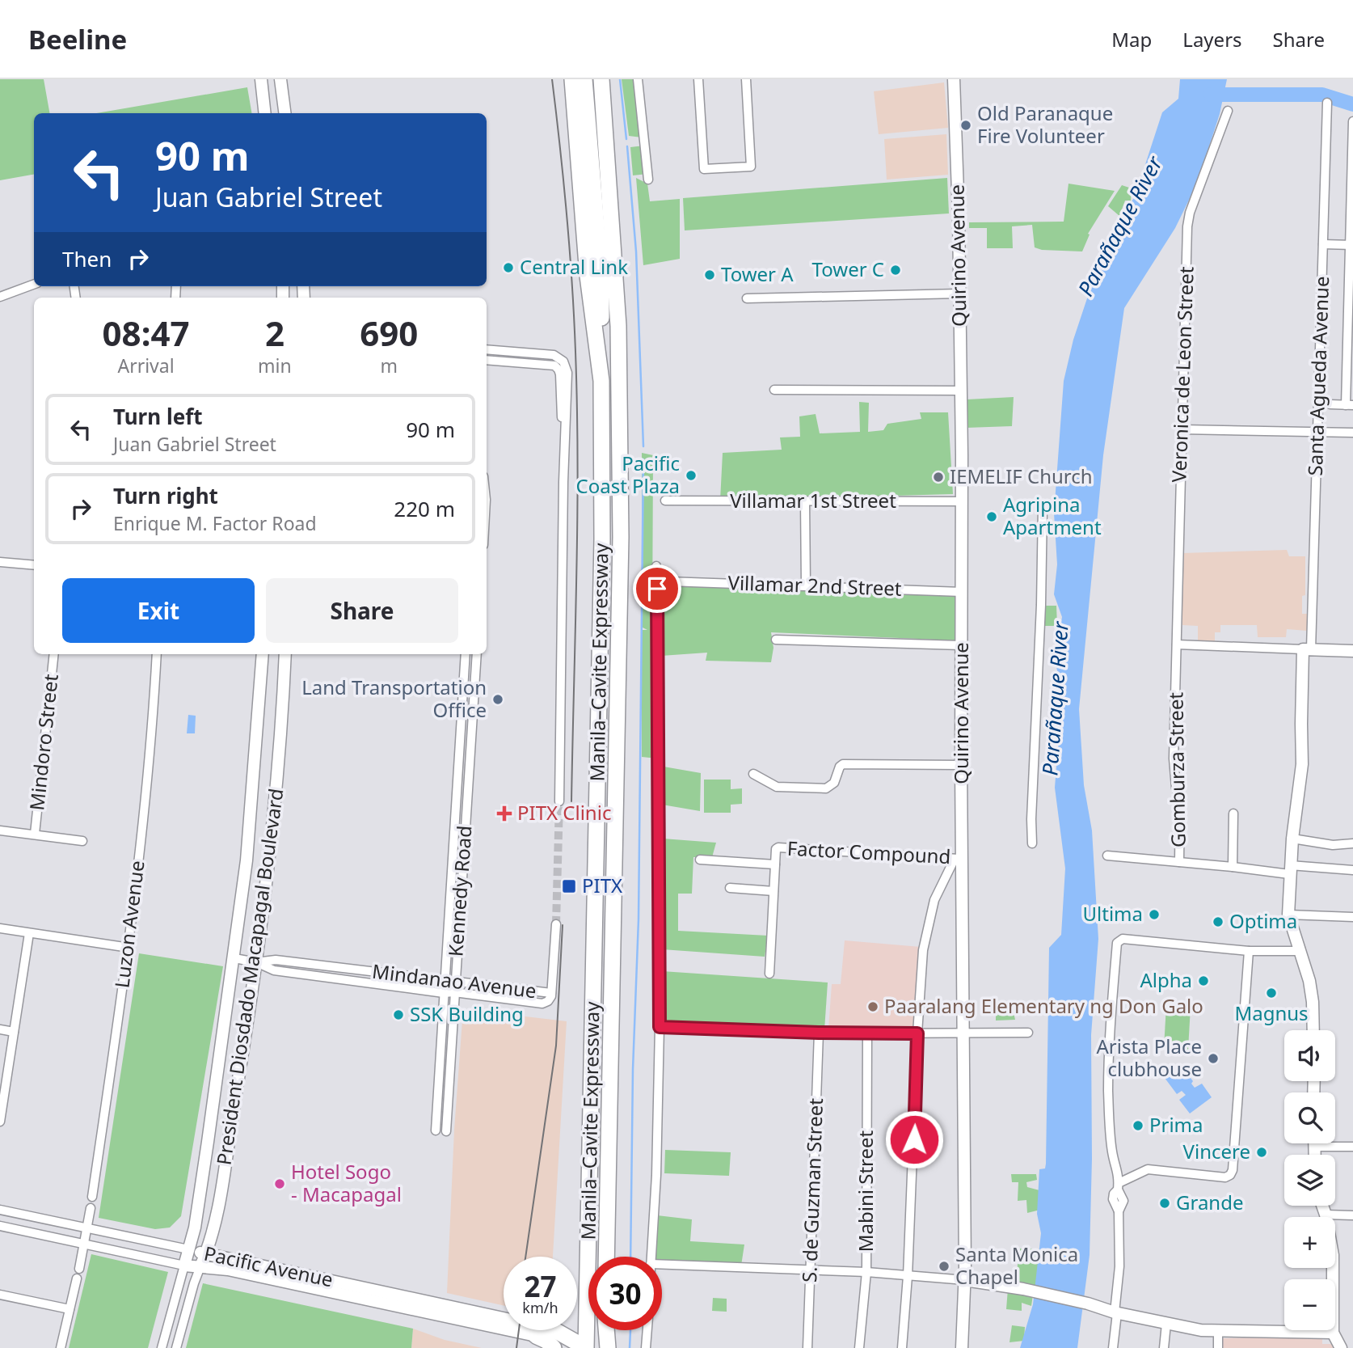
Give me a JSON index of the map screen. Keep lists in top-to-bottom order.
{
  "streets": {
    "highway": ["Manila–Cavite Expressway"],
    "main road": ["Quirino Avenue", "President Diosdado Macapagal Boulevard", "Pacific Avenue"],
    "street": [
      "Veronica de Leon Street",
      "Santa Agueda Avenue",
      "Villamar 1st Street",
      "Villamar 2nd Street",
      "Mindoro Street",
      "Gomburza Street",
      "Factor Compound",
      "Kennedy Road",
      "Luzon Avenue",
      "Mindanao Avenue",
      "S. de Guzman Street",
      "Mabini Street"
    ]
  },
  "crossings": [
    ["Quirino Avenue", "Villamar 1st Street"],
    ["Quirino Avenue", "Villamar 2nd Street"],
    ["Quirino Avenue", "Factor Compound"],
    ["Veronica de Leon Street", "Gomburza Street"],
    ["Kennedy Road", "Mindanao Avenue"],
    ["President Diosdado Macapagal Boulevard", "Mindanao Avenue"],
    ["President Diosdado Macapagal Boulevard", "Pacific Avenue"]
  ],
  "water": ["Parañaque River"],
  "places": {
    "other": [
      "Old Paranaque Fire Volunteer",
      "Central Link",
      "Tower C",
      "Tower A",
      "Pacific Coast Plaza",
      "IEMELIF Church",
      "Agripina Apartment",
      "Land Transportation Office",
      "Ultima",
      "Optima",
      "Alpha",
      "Magnus",
      "Paaralang Elementary ng Don Galo",
      "SSK Building",
      "Arista Place clubhouse",
      "Prima",
      "Vincere",
      "Hotel Sogo - Macapagal",
      "Grande",
      "Santa Monica Chapel"
    ],
    "health": ["PITX Clinic"],
    "transit": ["PITX"]
  },
  "page": {
    "header": "Beeline",
    "nav": ["Map", "Layers", "Share"],
    "turn": ["90 m", "Juan Gabriel Street"],
    "then": "Then",
    "eta": [
      "08:47",
      "Arrival",
      "2",
      "min",
      "690",
      "m"
    ],
    "list": [
      {
        "name": "Turn left",
        "note": "Juan Gabriel Street",
        "value": "90 m"
      },
      {
        "name": "Turn right",
        "note": "Enrique M. Factor Road",
        "value": "220 m"
      }
    ],
    "buttons": ["Exit", "Share"],
    "map_buttons": ["+", "−"],
    "speed": "27 km/h",
    "limit": "30"
  }
}
